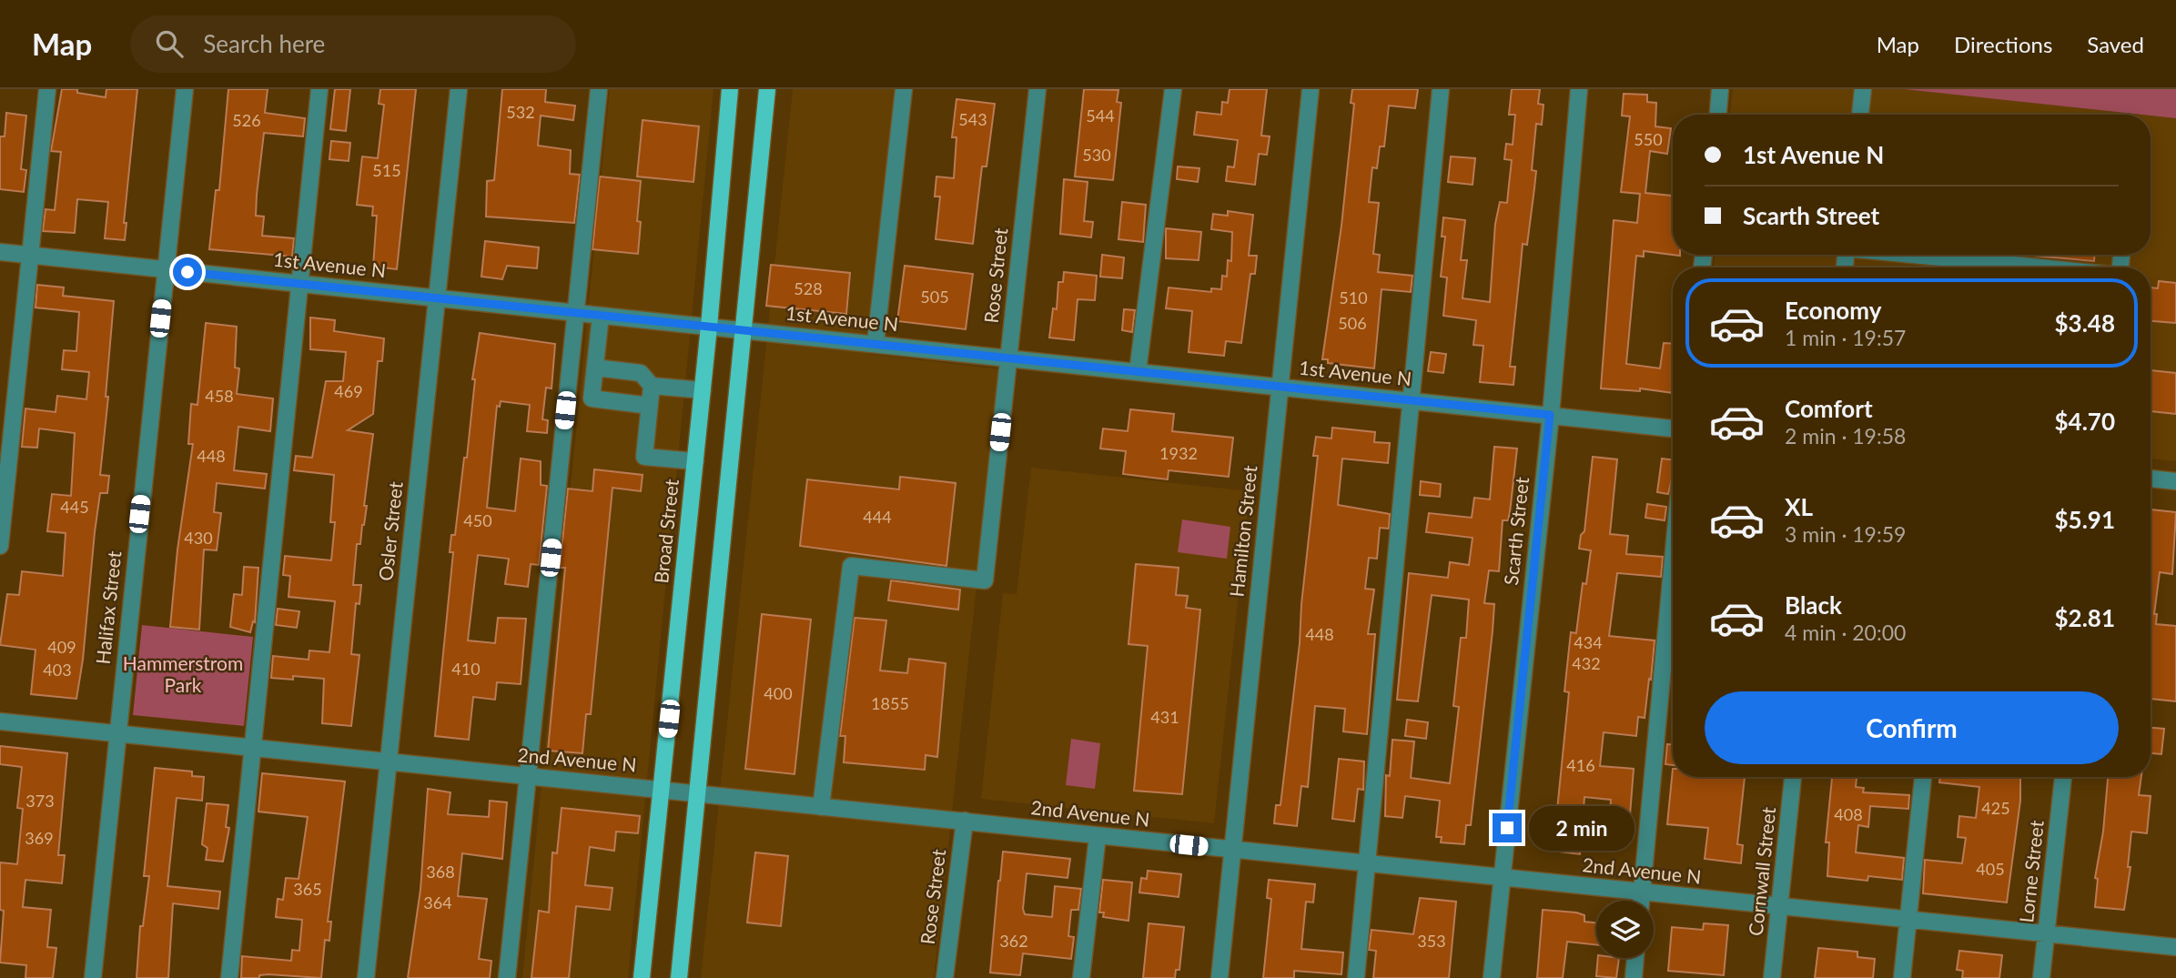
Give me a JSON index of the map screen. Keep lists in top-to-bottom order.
{
  "streets": {
    "main road": ["Broad Street"],
    "street": [
      "1st Avenue N",
      "Rose Street",
      "Osler Street",
      "Hamilton Street",
      "Scarth Street",
      "Halifax Street",
      "2nd Avenue N",
      "Cornwall Street",
      "Lorne Street"
    ]
  },
  "crossings": [
    ["1st Avenue N", "Rose Street"],
    ["1st Avenue N", "Osler Street"],
    ["1st Avenue N", "Broad Street"],
    ["1st Avenue N", "Hamilton Street"],
    ["1st Avenue N", "Scarth Street"],
    ["1st Avenue N", "Halifax Street"],
    ["Rose Street", "2nd Avenue N"],
    ["Osler Street", "2nd Avenue N"],
    ["Broad Street", "2nd Avenue N"],
    ["Hamilton Street", "2nd Avenue N"],
    ["Scarth Street", "2nd Avenue N"],
    ["Halifax Street", "2nd Avenue N"],
    ["2nd Avenue N", "Cornwall Street"],
    ["2nd Avenue N", "Lorne Street"]
  ],
  "parks": ["Hammerstrom Park"],
  "house_numbers": [
    "532",
    "544",
    "543",
    "526",
    "550",
    "530",
    "515",
    "528",
    "505",
    "510",
    "506",
    "469",
    "458",
    "1932",
    "448",
    "445",
    "444",
    "450",
    "430",
    "448",
    "434",
    "409",
    "432",
    "410",
    "403",
    "400",
    "1855",
    "431",
    "416",
    "373",
    "425",
    "408",
    "369",
    "405",
    "368",
    "365",
    "364",
    "362",
    "353"
  ],
  "page": {
    "header": "Map",
    "search": "Search here",
    "nav": ["Map", "Directions", "Saved"],
    "banner": ["1st Avenue N", "Scarth Street"],
    "list": [
      {
        "name": "Economy",
        "note": "1 min · 19:57",
        "value": "$3.48"
      },
      {
        "name": "Comfort",
        "note": "2 min · 19:58",
        "value": "$4.70"
      },
      {
        "name": "XL",
        "note": "3 min · 19:59",
        "value": "$5.91"
      },
      {
        "name": "Black",
        "note": "4 min · 20:00",
        "value": "$2.81"
      }
    ],
    "buttons": "Confirm",
    "bubble": "2 min"
  }
}
